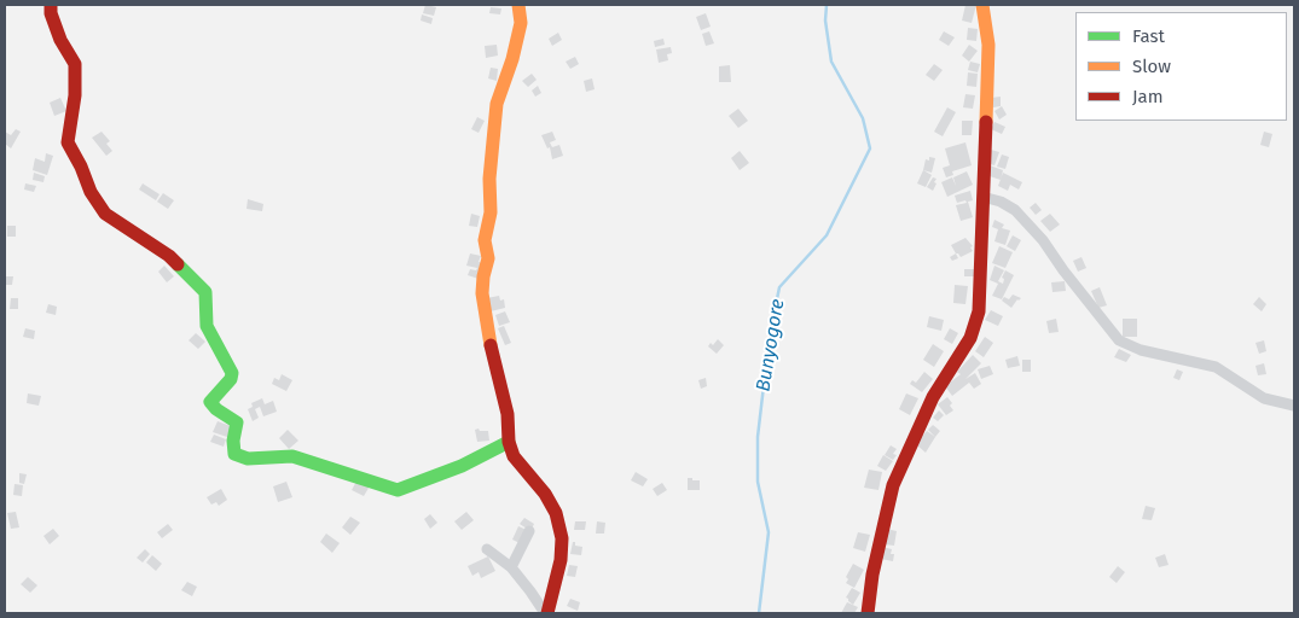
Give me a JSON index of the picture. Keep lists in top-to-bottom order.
{
  "water": ["Bunyogore"],
  "legend": ["Fast", "Slow", "Jam"]
}
